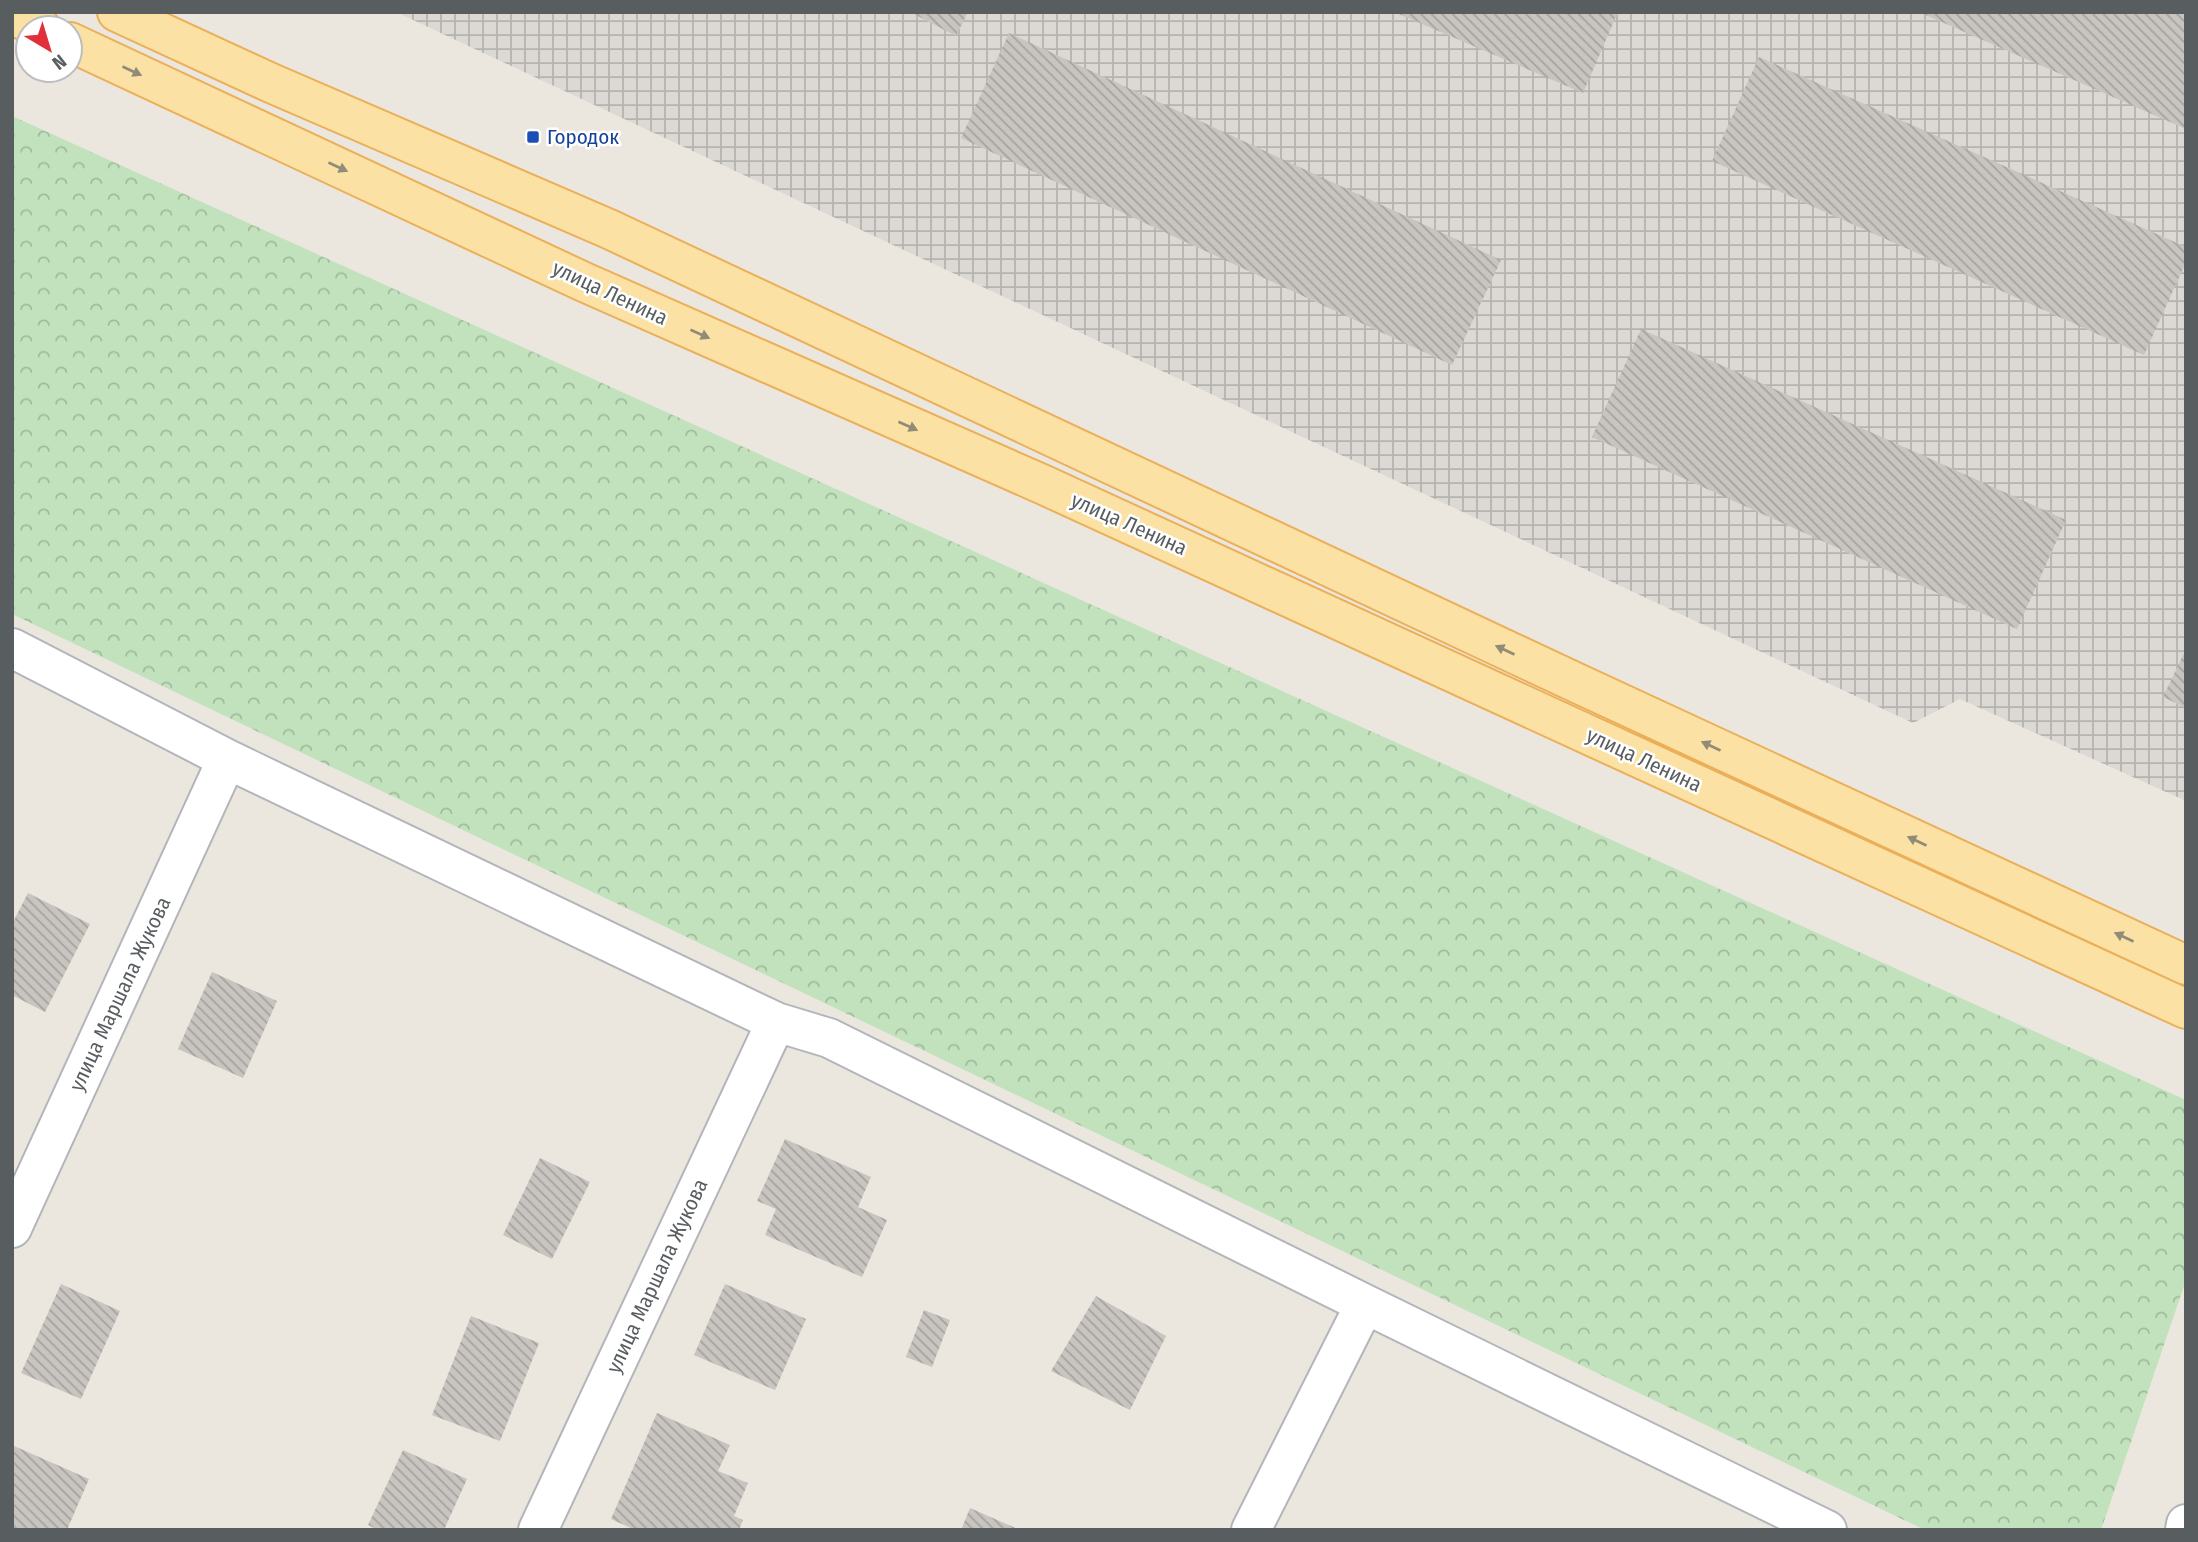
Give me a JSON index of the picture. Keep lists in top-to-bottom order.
{
  "streets": {
    "main road": ["улица Ленина"],
    "street": ["улица Маршала Жукова"]
  },
  "places": {
    "transit": ["Городок"]
  },
  "north": "bottom right"
}
